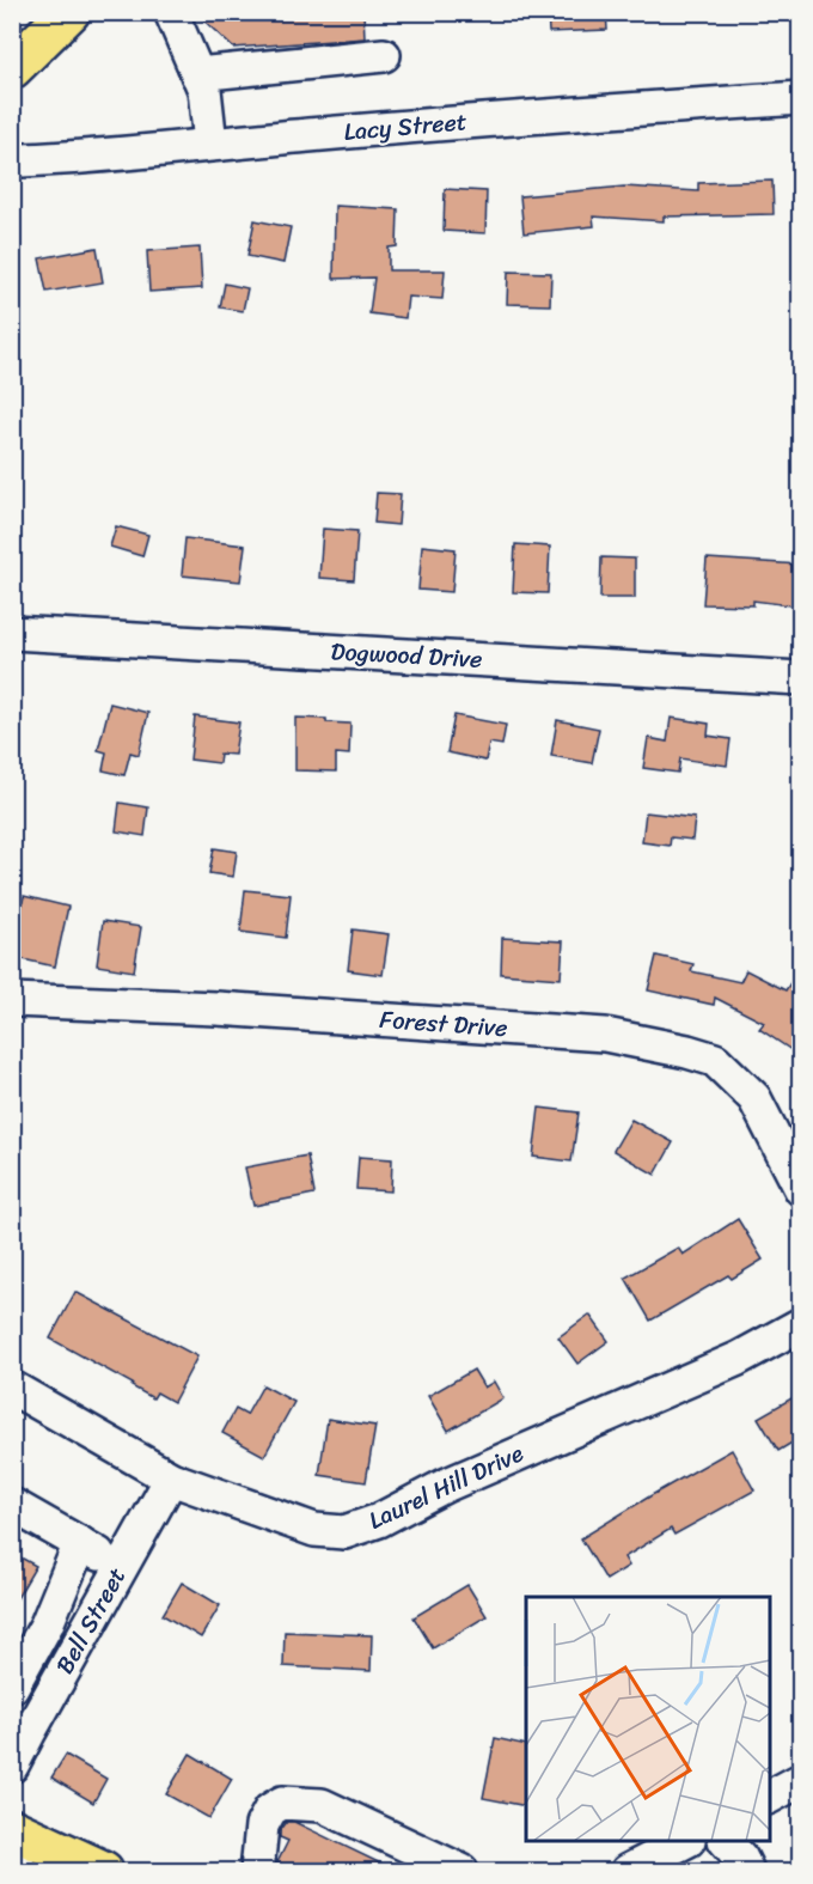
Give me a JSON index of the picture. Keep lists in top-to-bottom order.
{
  "streets": {
    "street": [
      "Lacy Street",
      "Dogwood Drive",
      "Forest Drive",
      "Laurel Hill Drive",
      "Bell Street"
    ]
  },
  "crossings": [
    ["Laurel Hill Drive", "Bell Street"]
  ]
}
